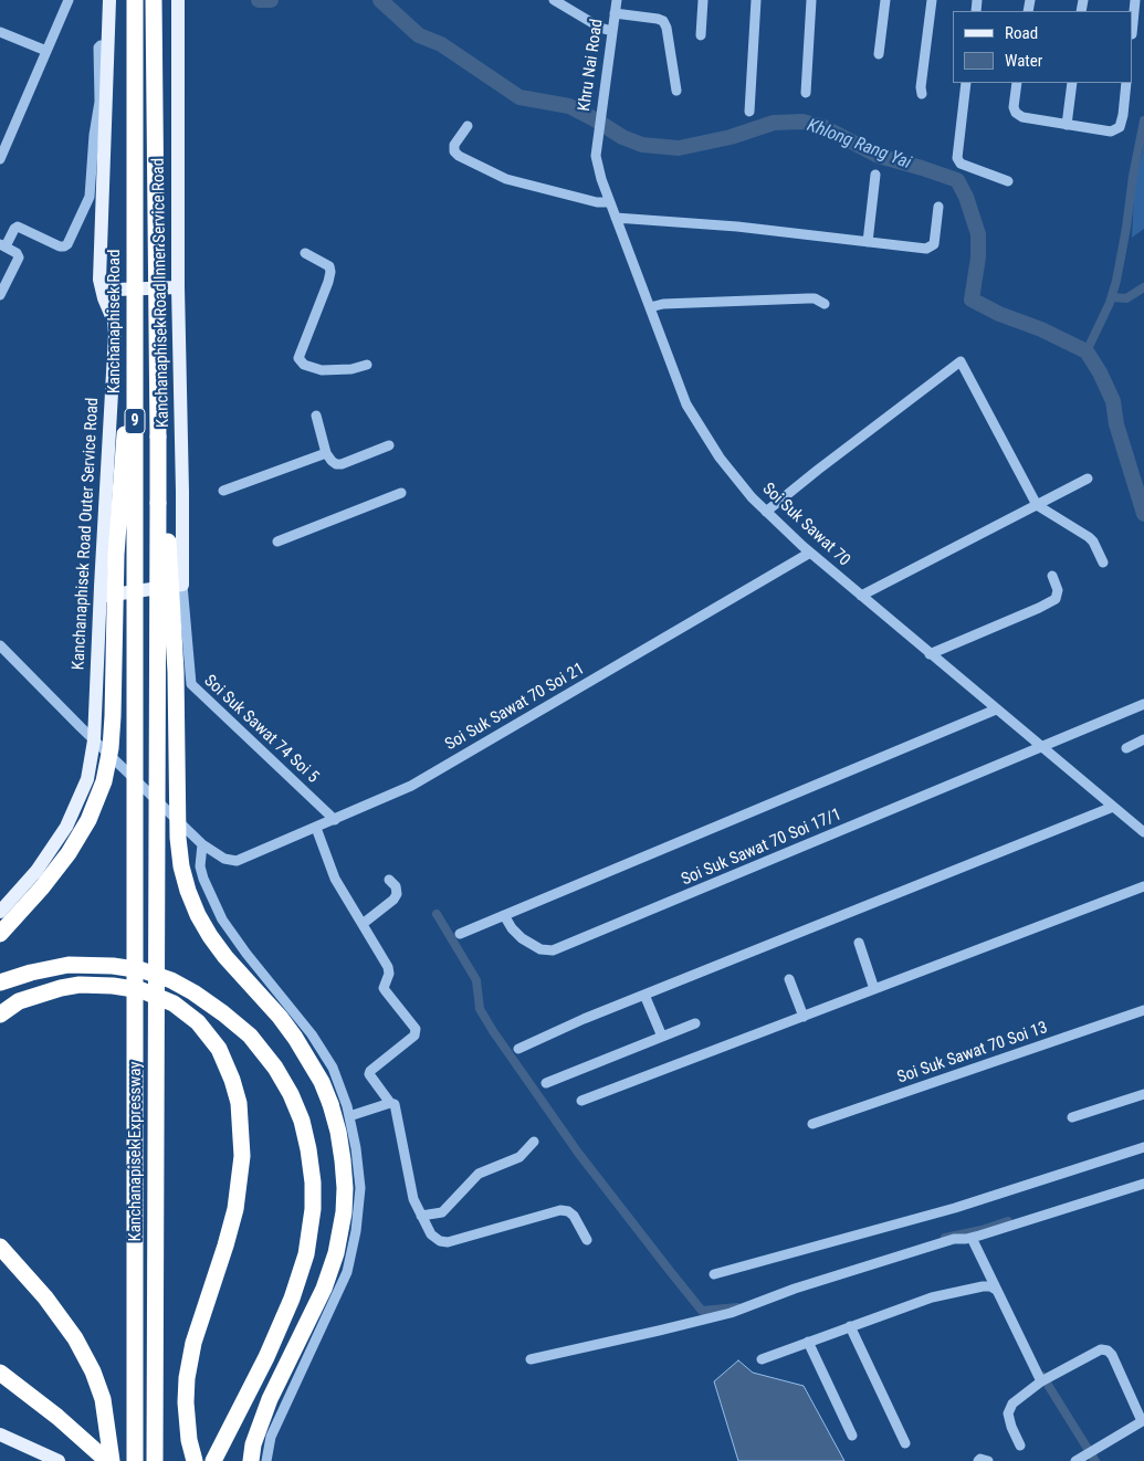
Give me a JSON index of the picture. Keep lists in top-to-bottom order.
{
  "streets": {
    "highway": ["Kanchanaphisek Road", "9", "Kanchanapisek Expressway"],
    "main road": ["Kanchanaphisek Road Inner Service Road", "Kanchanaphisek Road Outer Service Road"],
    "street": [
      "Khru Nai Road",
      "Soi Suk Sawat 70",
      "Soi Suk Sawat 70 Soi 21",
      "Soi Suk Sawat 74 Soi 5",
      "Soi Suk Sawat 70 Soi 17/1",
      "Soi Suk Sawat 70 Soi 13"
    ]
  },
  "crossings": [
    ["Khru Nai Road", "Soi Suk Sawat 70"],
    ["Kanchanaphisek Road Inner Service Road", "Soi Suk Sawat 74 Soi 5"],
    ["Kanchanaphisek Road", "Kanchanapisek Expressway"],
    ["9", "Kanchanapisek Expressway"],
    ["Soi Suk Sawat 70", "Soi Suk Sawat 70 Soi 21"],
    ["Soi Suk Sawat 70", "Soi Suk Sawat 70 Soi 17/1"],
    ["Soi Suk Sawat 70 Soi 21", "Soi Suk Sawat 74 Soi 5"]
  ],
  "water": ["Khlong Rang Yai"],
  "legend": ["Road", "Water"]
}
